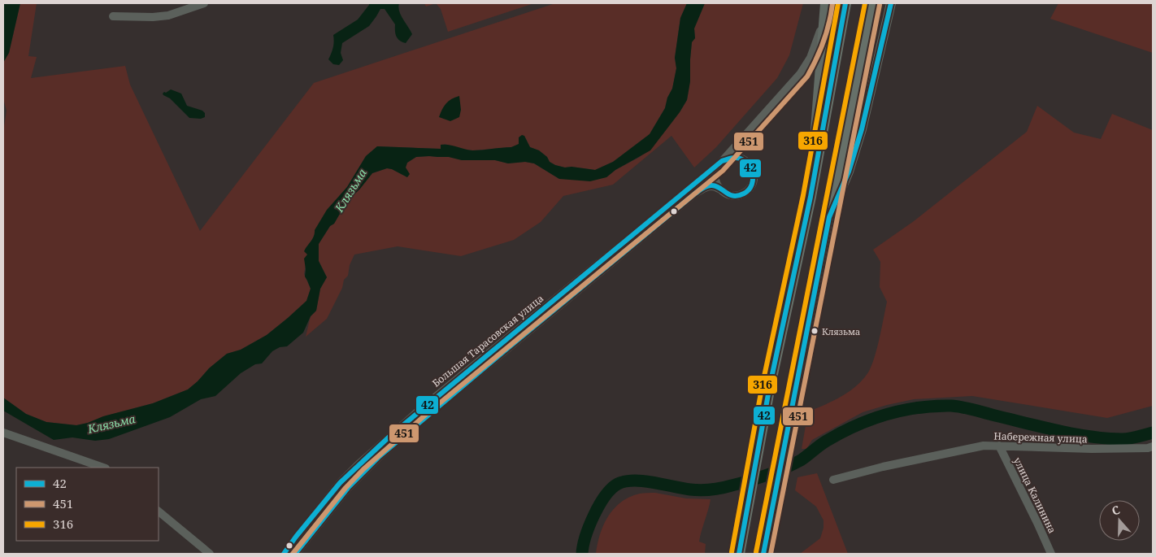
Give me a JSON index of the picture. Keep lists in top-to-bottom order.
{
  "streets": {
    "street": ["Большая Тарасовская улица", "Набережная улица", "улица Калинина"]
  },
  "crossings": [
    ["Набережная улица", "улица Калинина"]
  ],
  "water": ["Клязьма"],
  "places": ["Клязьма"],
  "lines": ["transit line 42", "transit line 316", "transit line 451"],
  "legend": ["42", "451", "316"],
  "north": "top"
}
